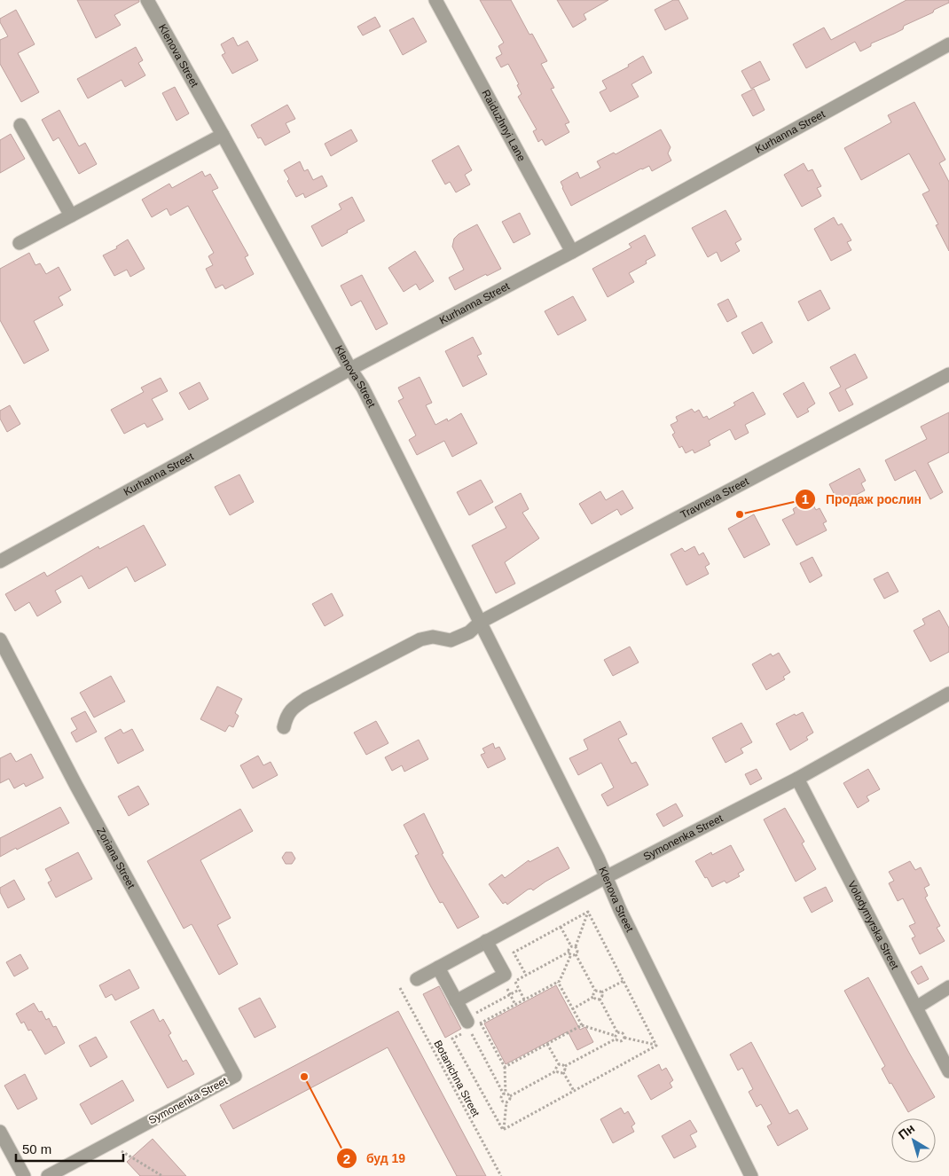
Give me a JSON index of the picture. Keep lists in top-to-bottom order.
{
  "streets": {
    "street": [
      "Klenova Street",
      "Raiduzhnyi Lane",
      "Kurhanna Street",
      "Travneva Street",
      "Symonenka Street",
      "Zoriana Street",
      "Volodymyrska Street"
    ],
    "path": ["Botanichna Street"]
  },
  "crossings": [
    ["Klenova Street", "Kurhanna Street"],
    ["Klenova Street", "Travneva Street"],
    ["Klenova Street", "Symonenka Street"],
    ["Raiduzhnyi Lane", "Kurhanna Street"],
    ["Symonenka Street", "Zoriana Street"],
    ["Symonenka Street", "Volodymyrska Street"]
  ],
  "places": ["Продаж рослин", "буд 19"],
  "scale_bar": "50 m",
  "north": "top left"
}
